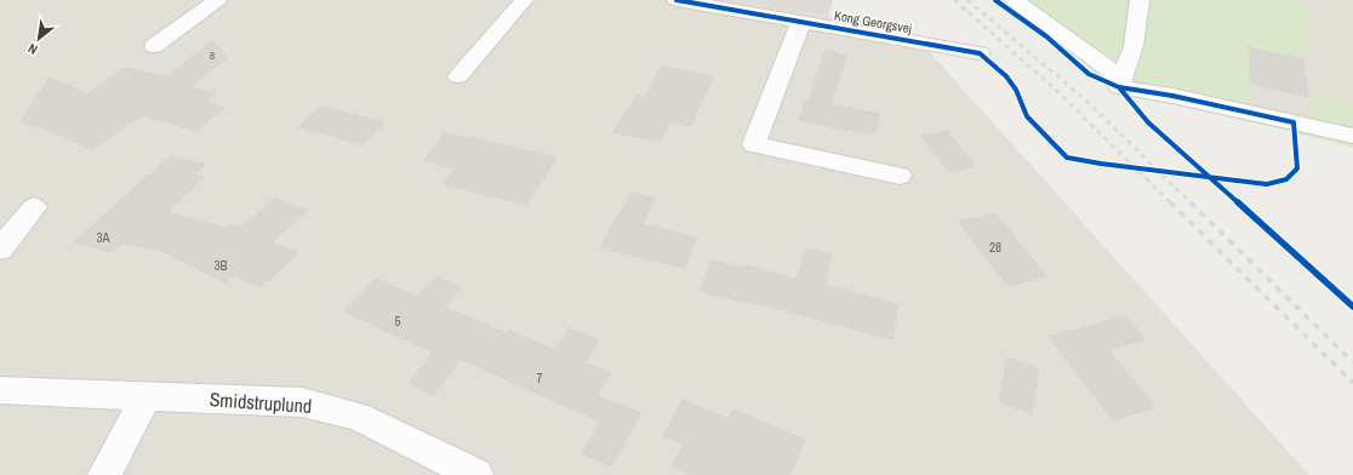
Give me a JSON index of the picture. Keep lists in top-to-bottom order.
{
  "streets": {
    "street": ["Kong Georgsvej", "Smidstruplund"]
  },
  "house_numbers": [
    "8",
    "3A",
    "28",
    "3B",
    "5",
    "7"
  ],
  "north": "bottom left"
}
